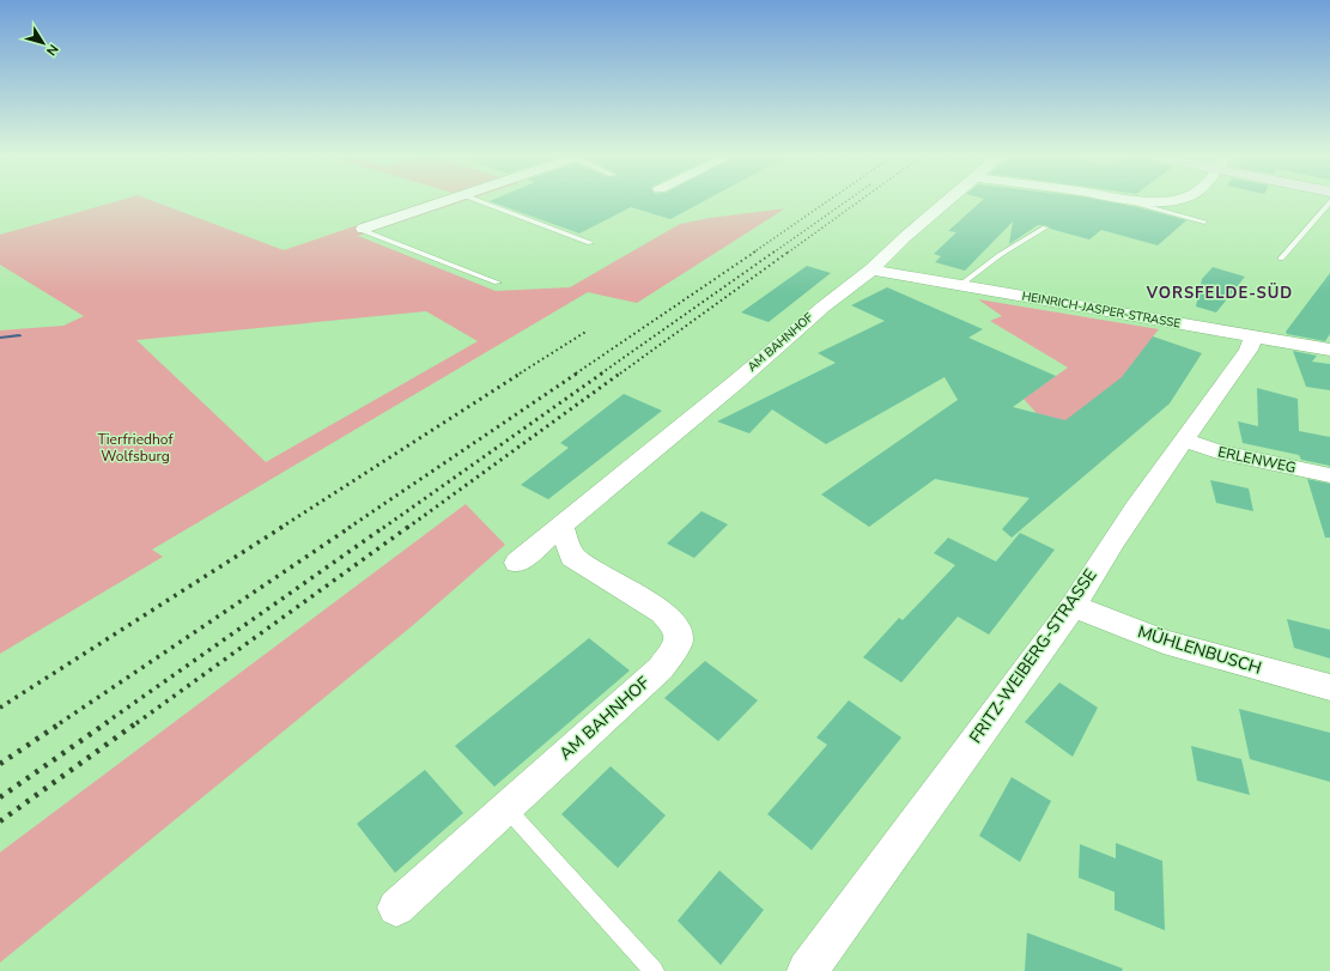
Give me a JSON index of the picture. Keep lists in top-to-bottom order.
{
  "streets": {
    "street": [
      "HEINRICH-JASPER-STRASSE",
      "AM BAHNHOF",
      "ERLENWEG",
      "MÜHLENBUSCH",
      "FRITZ-WEIBERG-STRASSE"
    ]
  },
  "crossings": [
    ["HEINRICH-JASPER-STRASSE", "AM BAHNHOF"],
    ["HEINRICH-JASPER-STRASSE", "FRITZ-WEIBERG-STRASSE"],
    ["ERLENWEG", "FRITZ-WEIBERG-STRASSE"],
    ["MÜHLENBUSCH", "FRITZ-WEIBERG-STRASSE"]
  ],
  "districts": ["VORSFELDE-SÜD"],
  "parks": ["Tierfriedhof Wolfsburg"],
  "north": "bottom right"
}
